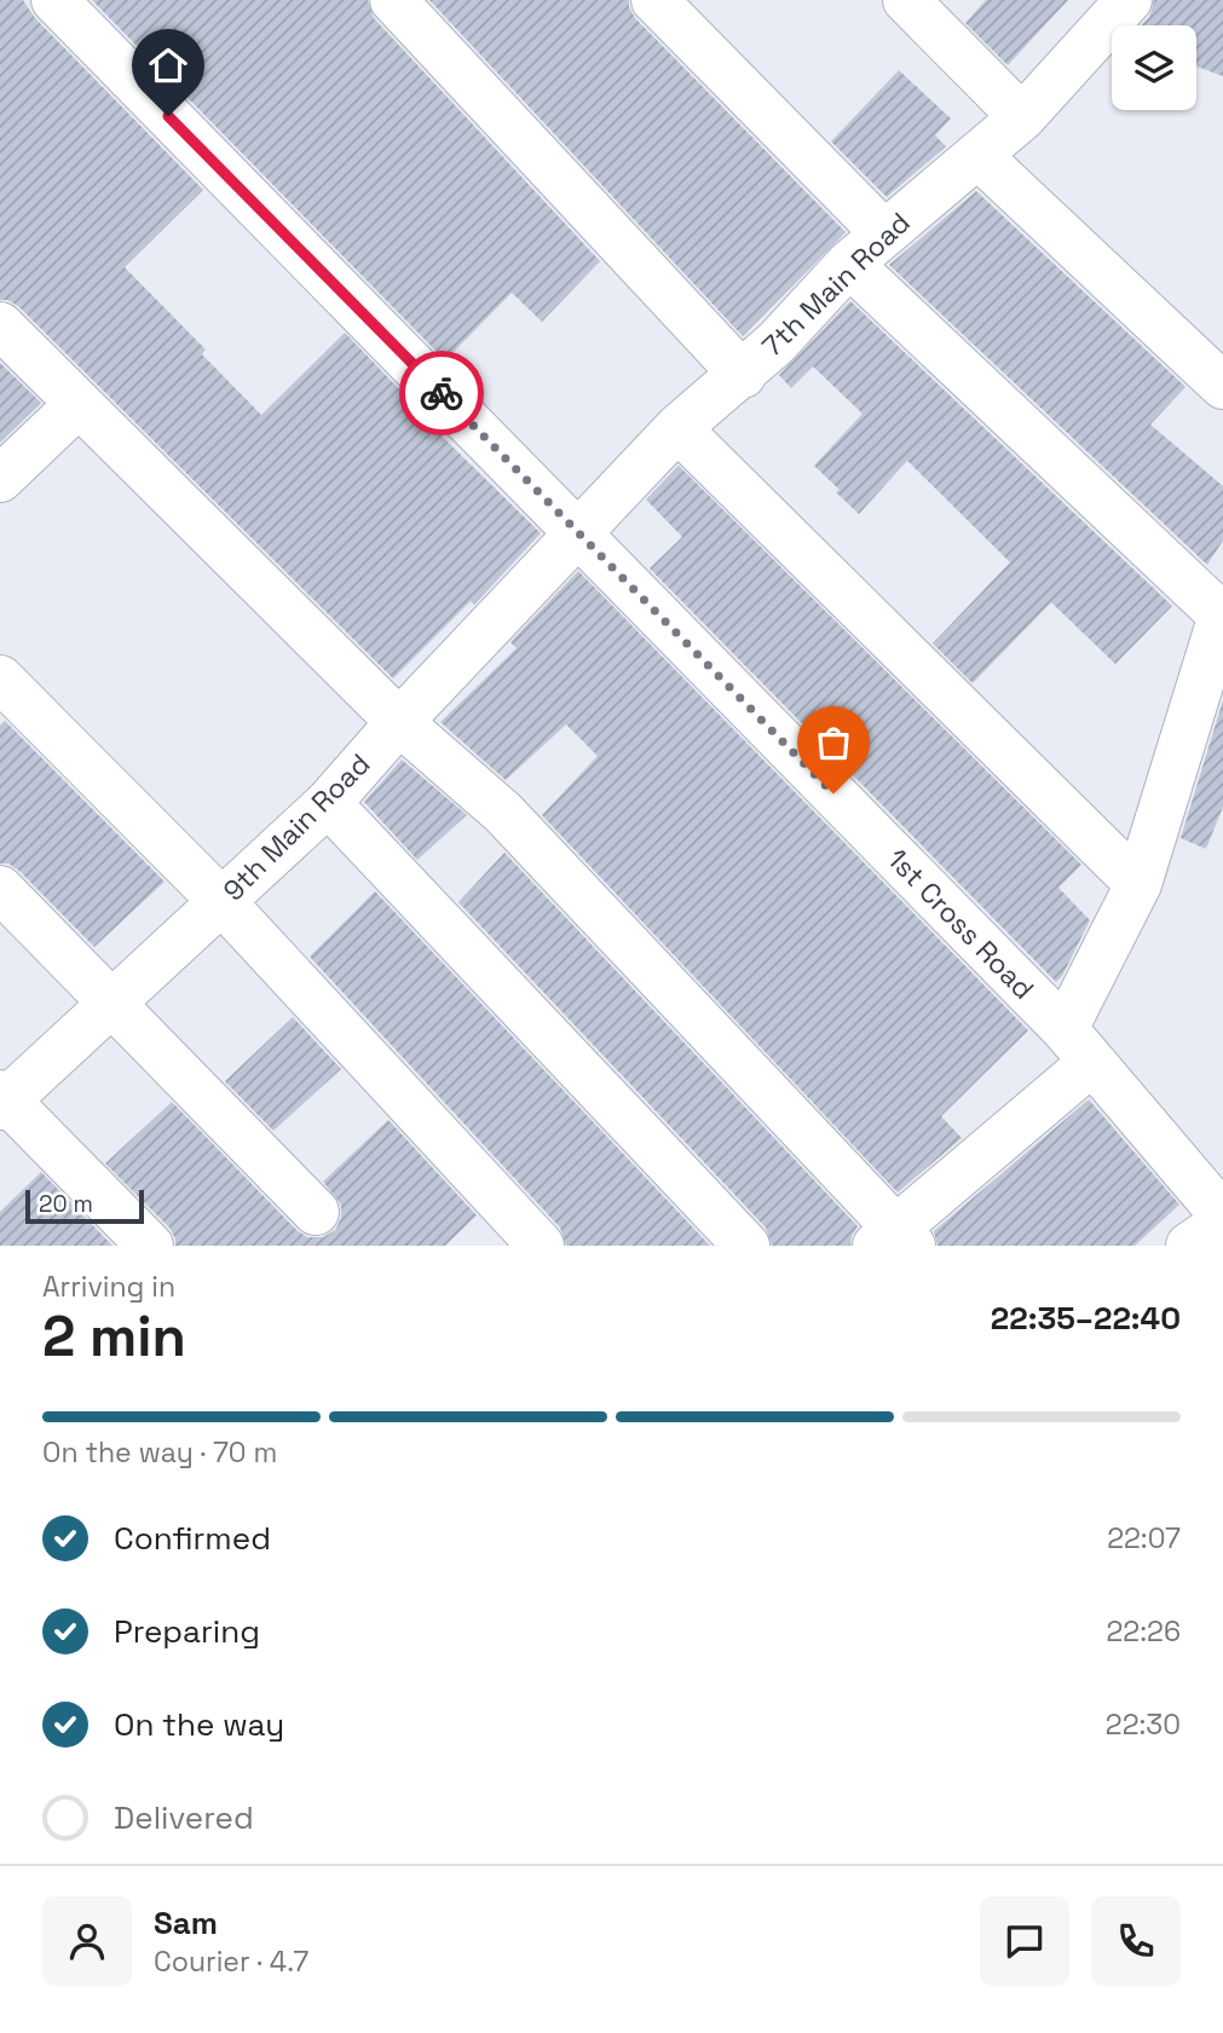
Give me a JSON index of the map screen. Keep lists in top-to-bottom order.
{
  "streets": {
    "street": ["7th Main Road", "9th Main Road", "1st Cross Road"]
  },
  "crossings": [
    ["7th Main Road", "9th Main Road"],
    ["7th Main Road", "1st Cross Road"],
    ["9th Main Road", "1st Cross Road"]
  ],
  "scale_bar": "20 m",
  "page": {
    "scale": "20 m",
    "heading": ["2 min", "Arriving in", "22:35–22:40"],
    "panel": ["Sam", "Courier · 4.7"],
    "bar": "On the way · 70 m",
    "list": [
      ["Confirmed", "22:07"],
      ["Preparing", "22:26"],
      ["On the way", "22:30"],
      "Delivered"
    ]
  }
}
